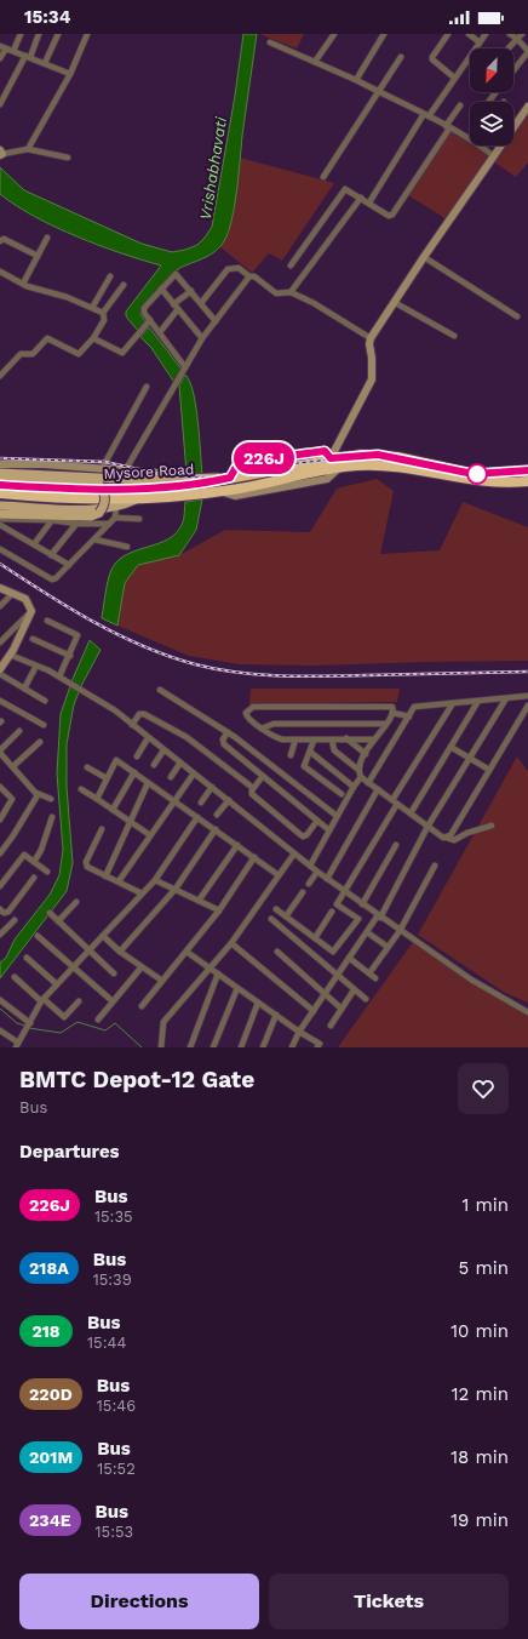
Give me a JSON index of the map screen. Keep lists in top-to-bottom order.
{
  "streets": {
    "highway": ["Mysore Road"]
  },
  "water": ["Vrishabhavati"],
  "lines": ["bus line 226J"],
  "north": "bottom left",
  "page": {
    "status": "15:34",
    "on_map": "226J",
    "heading": [
      ["BMTC Depot-12 Gate", "Bus"],
      "Departures"
    ],
    "list": [
      {
        "mark": "226J",
        "name": "Bus",
        "note": "15:35",
        "value": "1 min"
      },
      {
        "mark": "218A",
        "name": "Bus",
        "note": "15:39",
        "value": "5 min"
      },
      {
        "mark": "218",
        "name": "Bus",
        "note": "15:44",
        "value": "10 min"
      },
      {
        "mark": "220D",
        "name": "Bus",
        "note": "15:46",
        "value": "12 min"
      },
      {
        "mark": "201M",
        "name": "Bus",
        "note": "15:52",
        "value": "18 min"
      },
      {
        "mark": "234E",
        "name": "Bus",
        "note": "15:53",
        "value": "19 min"
      }
    ],
    "buttons": ["Directions", "Tickets"]
  }
}
